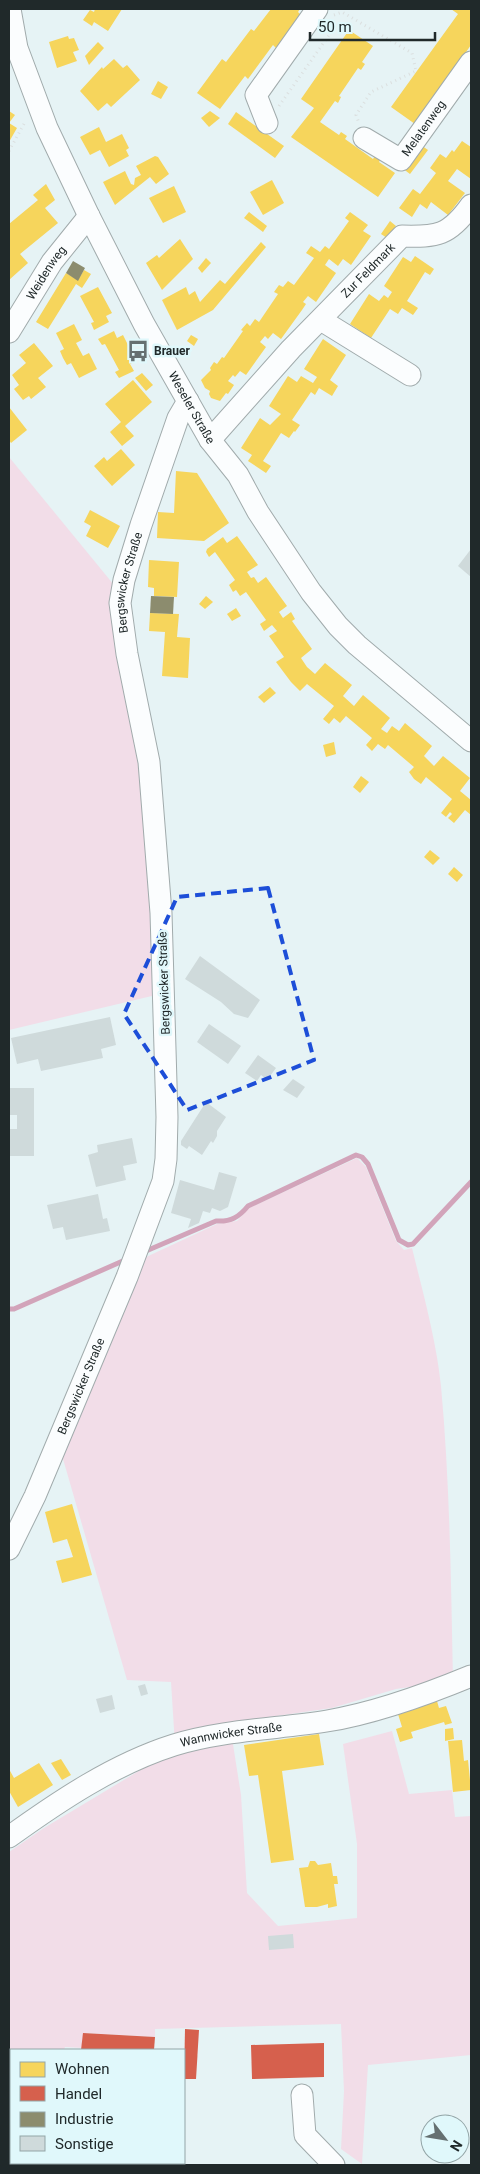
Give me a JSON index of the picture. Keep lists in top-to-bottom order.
{
  "streets": {
    "street": [
      "Melatenweg",
      "Zur Feldmark",
      "Weidenweg",
      "Weseler Straße",
      "Bergswicker Straße",
      "Wannwicker Straße"
    ]
  },
  "crossings": [
    ["Zur Feldmark", "Weseler Straße"],
    ["Weidenweg", "Weseler Straße"],
    ["Weseler Straße", "Bergswicker Straße"]
  ],
  "places": {
    "bus stop": ["Brauer"]
  },
  "legend": [
    "Wohnen",
    "Handel",
    "Industrie",
    "Sonstige"
  ],
  "scale_bar": "50 m",
  "north": "bottom right"
}
